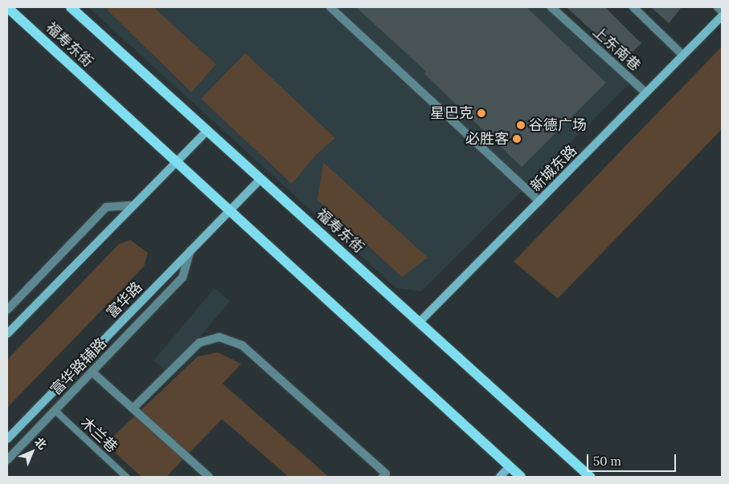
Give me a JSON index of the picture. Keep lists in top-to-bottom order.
{
  "streets": {
    "main road": ["福寿东街"],
    "street": [
      "上东南巷",
      "新城东路",
      "富华路",
      "富华路辅路"
    ],
    "lane": ["木兰巷"]
  },
  "crossings": [
    ["福寿东街", "新城东路"],
    ["福寿东街", "富华路"],
    ["上东南巷", "新城东路"],
    ["富华路", "富华路辅路"],
    ["富华路辅路", "木兰巷"]
  ],
  "places": ["星巴克", "谷德广场", "必胜客"],
  "scale_bar": "50 m",
  "north": "top right"
}
